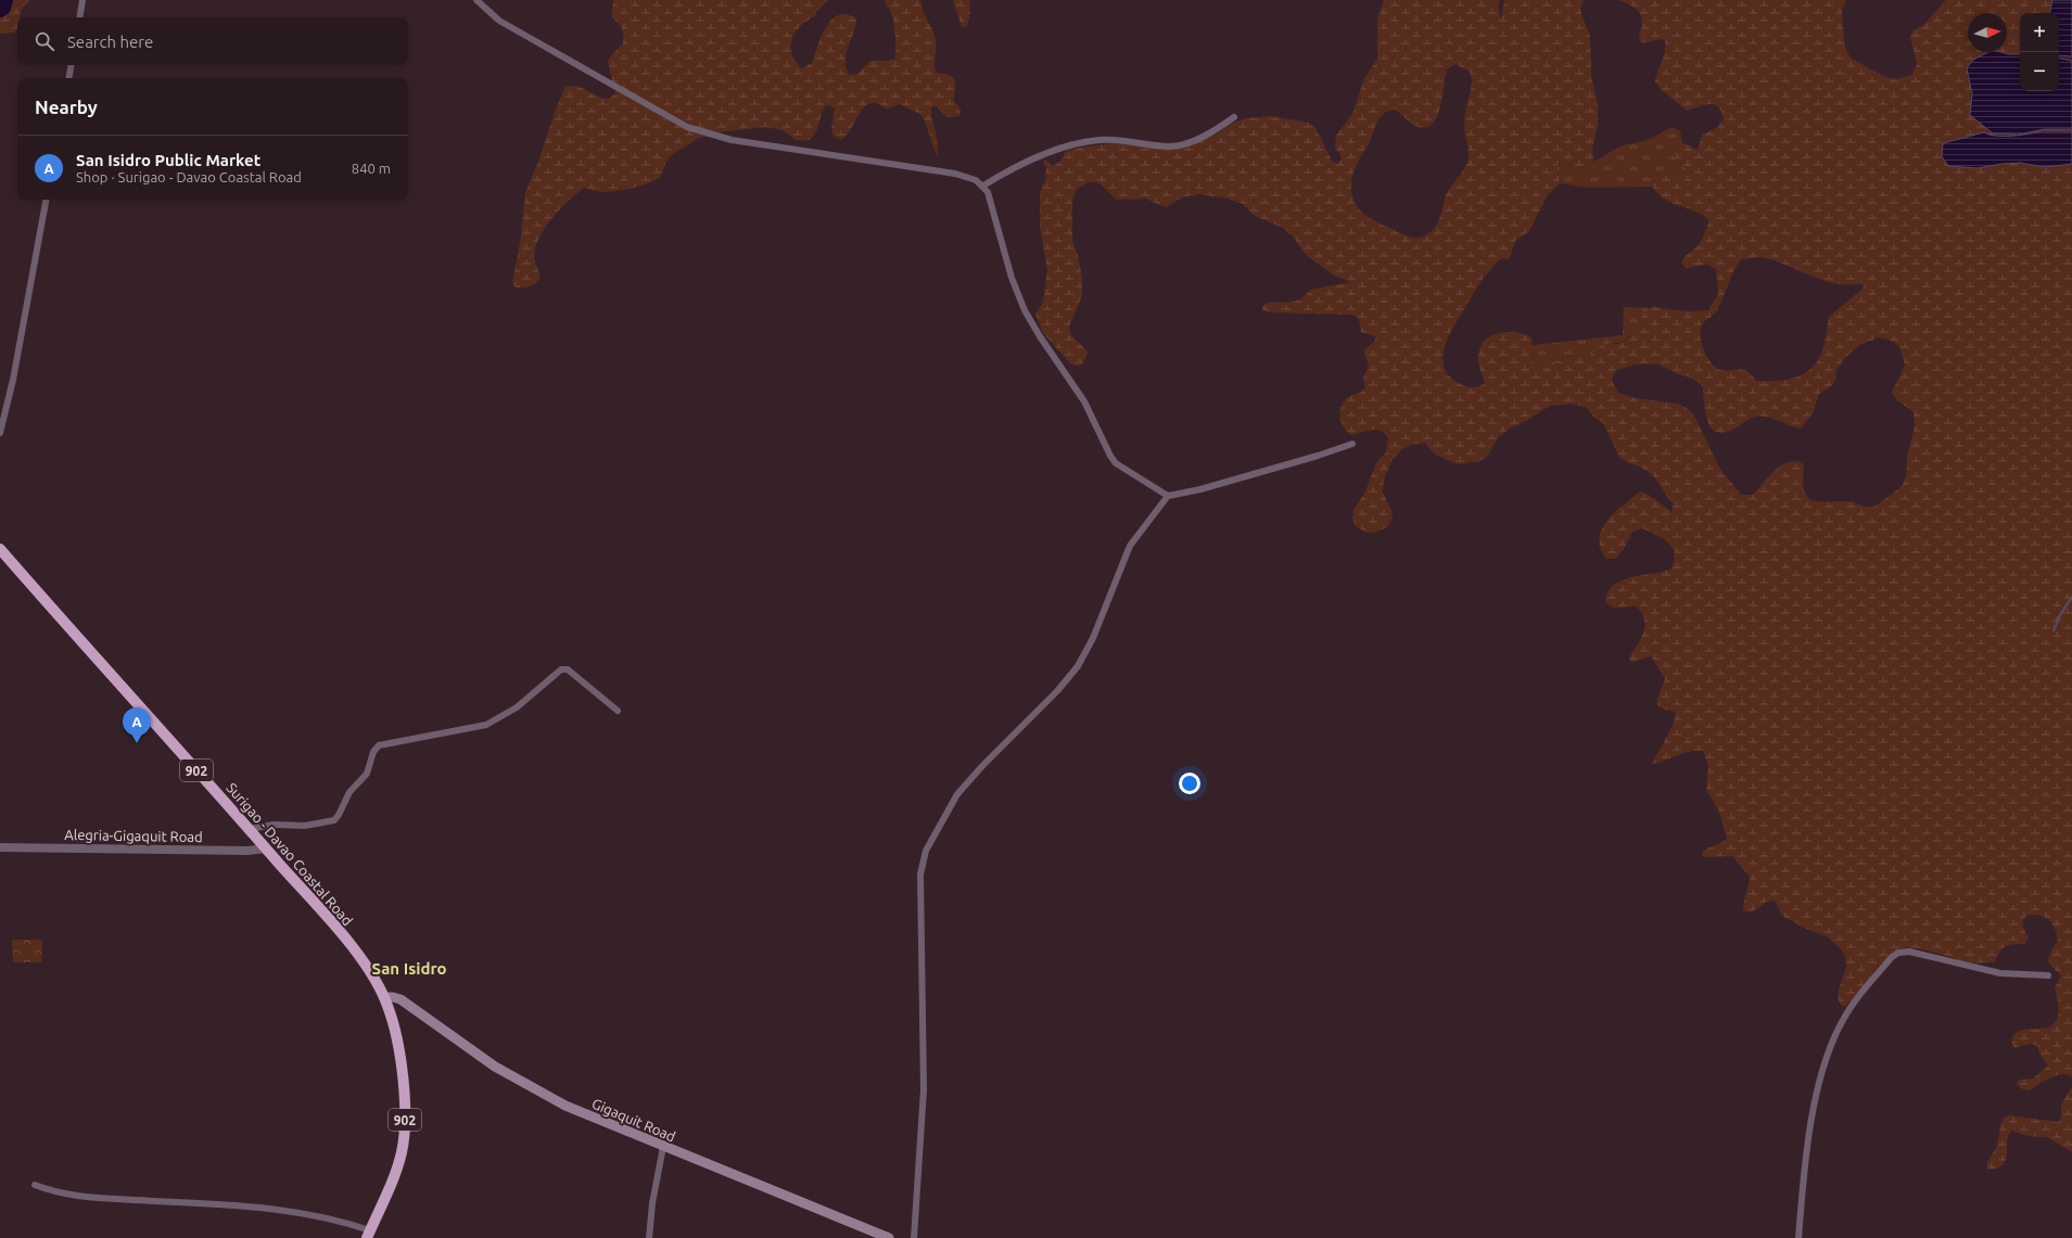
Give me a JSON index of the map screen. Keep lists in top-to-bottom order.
{
  "streets": {
    "highway": ["902", "Surigao - Davao Coastal Road"],
    "main road": ["Gigaquit Road"],
    "street": ["Alegria-Gigaquit Road"]
  },
  "crossings": [
    ["Alegria-Gigaquit Road", "Surigao - Davao Coastal Road"],
    ["Surigao - Davao Coastal Road", "Gigaquit Road"]
  ],
  "districts": ["San Isidro"],
  "north": "right",
  "page": {
    "map_buttons": ["+", "−"],
    "search": "Search here",
    "heading": "Nearby",
    "list": [
      {
        "mark": "A",
        "name": "San Isidro Public Market",
        "note": "Shop · Surigao - Davao Coastal Road",
        "value": "840 m"
      }
    ],
    "pins": "A"
  }
}
